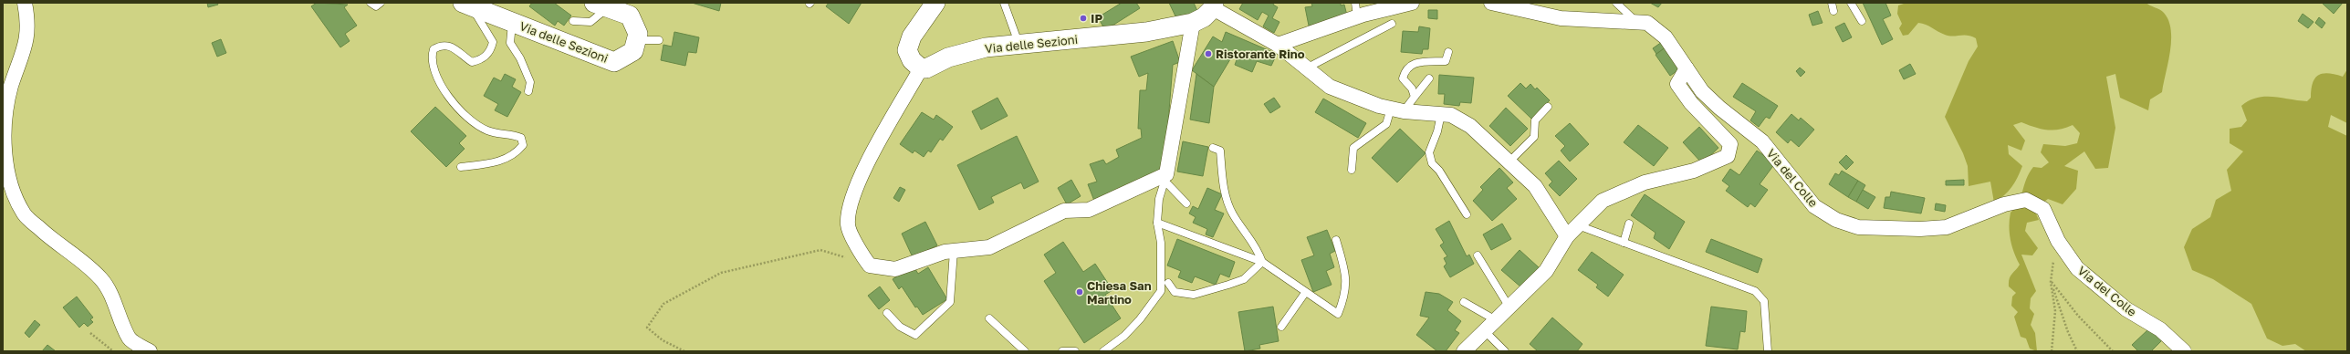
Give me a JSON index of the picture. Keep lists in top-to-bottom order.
{
  "streets": {
    "street": ["Via delle Sezioni", "Via del Colle"]
  },
  "places": ["IP", "Ristorante Rino", "Chiesa San Martino"]
}
